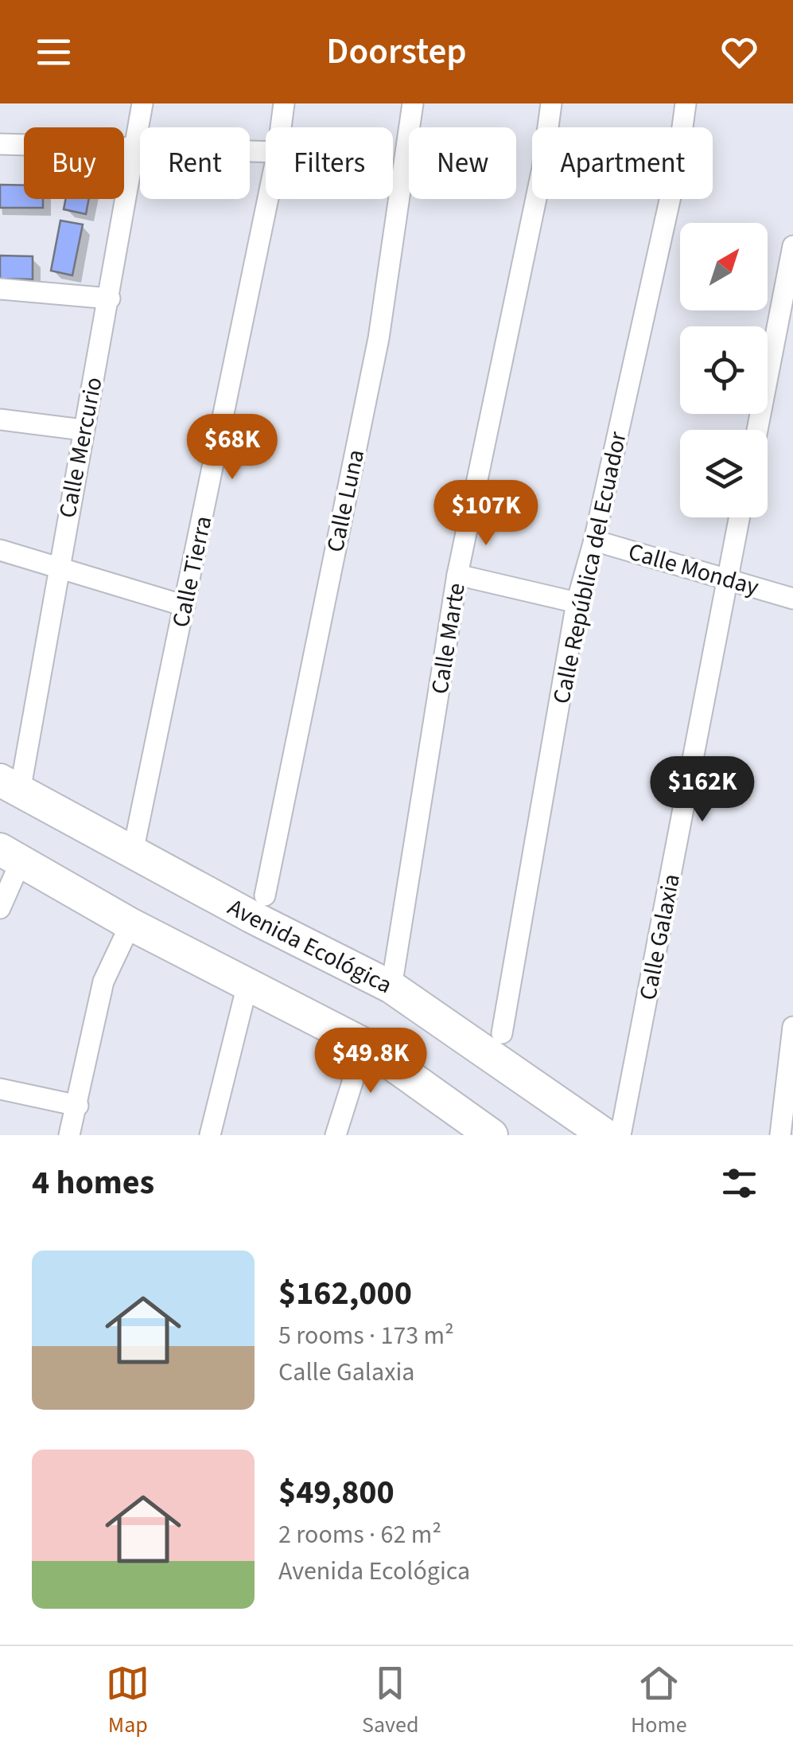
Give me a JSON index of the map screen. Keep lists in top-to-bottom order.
{
  "streets": {
    "main road": ["Avenida Ecológica"],
    "street": [
      "Calle Mercurio",
      "Calle Luna",
      "Calle República del Ecuador",
      "Calle Monday",
      "Calle Tierra",
      "Calle Marte",
      "Calle Galaxia"
    ]
  },
  "crossings": [
    ["Calle Mercurio", "Avenida Ecológica"],
    ["Calle República del Ecuador", "Calle Monday"],
    ["Calle Monday", "Calle Galaxia"],
    ["Calle Tierra", "Avenida Ecológica"],
    ["Calle Marte", "Avenida Ecológica"]
  ],
  "north": "top right",
  "page": {
    "header": "Doorstep",
    "chip": [
      "Buy",
      "Rent",
      "Filters",
      "New",
      "Apartment"
    ],
    "price": [
      "$68K",
      "$107K",
      "$162K",
      "$49.8K"
    ],
    "heading": "4 homes",
    "list": [
      {
        "name": "$162,000",
        "note": "5 rooms · 173 m² · Calle Galaxia"
      },
      {
        "name": "$49,800",
        "note": "2 rooms · 62 m² · Avenida Ecológica"
      }
    ],
    "tabs": ["Map", "Saved", "Home"]
  }
}
